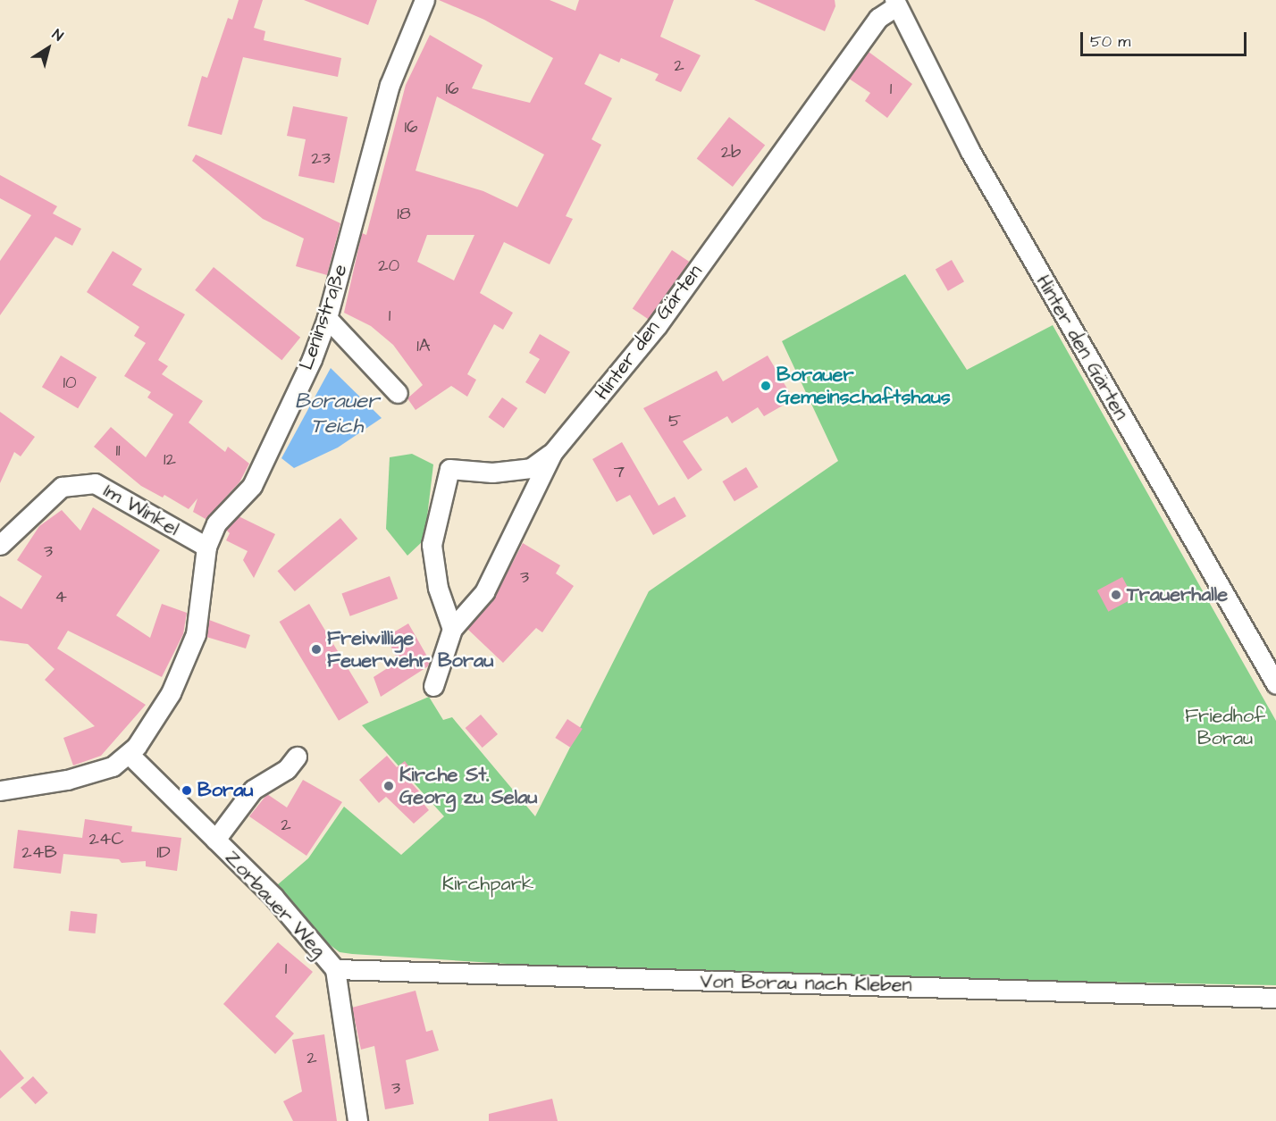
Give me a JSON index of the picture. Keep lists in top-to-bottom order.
{
  "streets": {
    "street": [
      "Leninstraße",
      "Hinter den Gärten",
      "Im Winkel",
      "Zorbauer Weg",
      "Von Borau nach Kleben"
    ]
  },
  "crossings": [
    ["Leninstraße", "Im Winkel"],
    ["Leninstraße", "Zorbauer Weg"],
    ["Zorbauer Weg", "Von Borau nach Kleben"]
  ],
  "water": ["Borauer Teich"],
  "parks": ["Friedhof Borau", "Kirchpark"],
  "places": [
    "Borauer Gemeinschaftshaus",
    "Trauerhalle",
    "Freiwillige Feuerwehr Borau",
    "Kirche St. Georg zu Selau",
    "Borau"
  ],
  "house_numbers": [
    "2",
    "16",
    "1",
    "16",
    "2b",
    "23",
    "18",
    "20",
    "1",
    "1A",
    "10",
    "5",
    "11",
    "12",
    "7",
    "3",
    "3",
    "4",
    "2",
    "24C",
    "24B",
    "1D",
    "1",
    "2",
    "3"
  ],
  "scale_bar": "50 m",
  "north": "top right"
}
